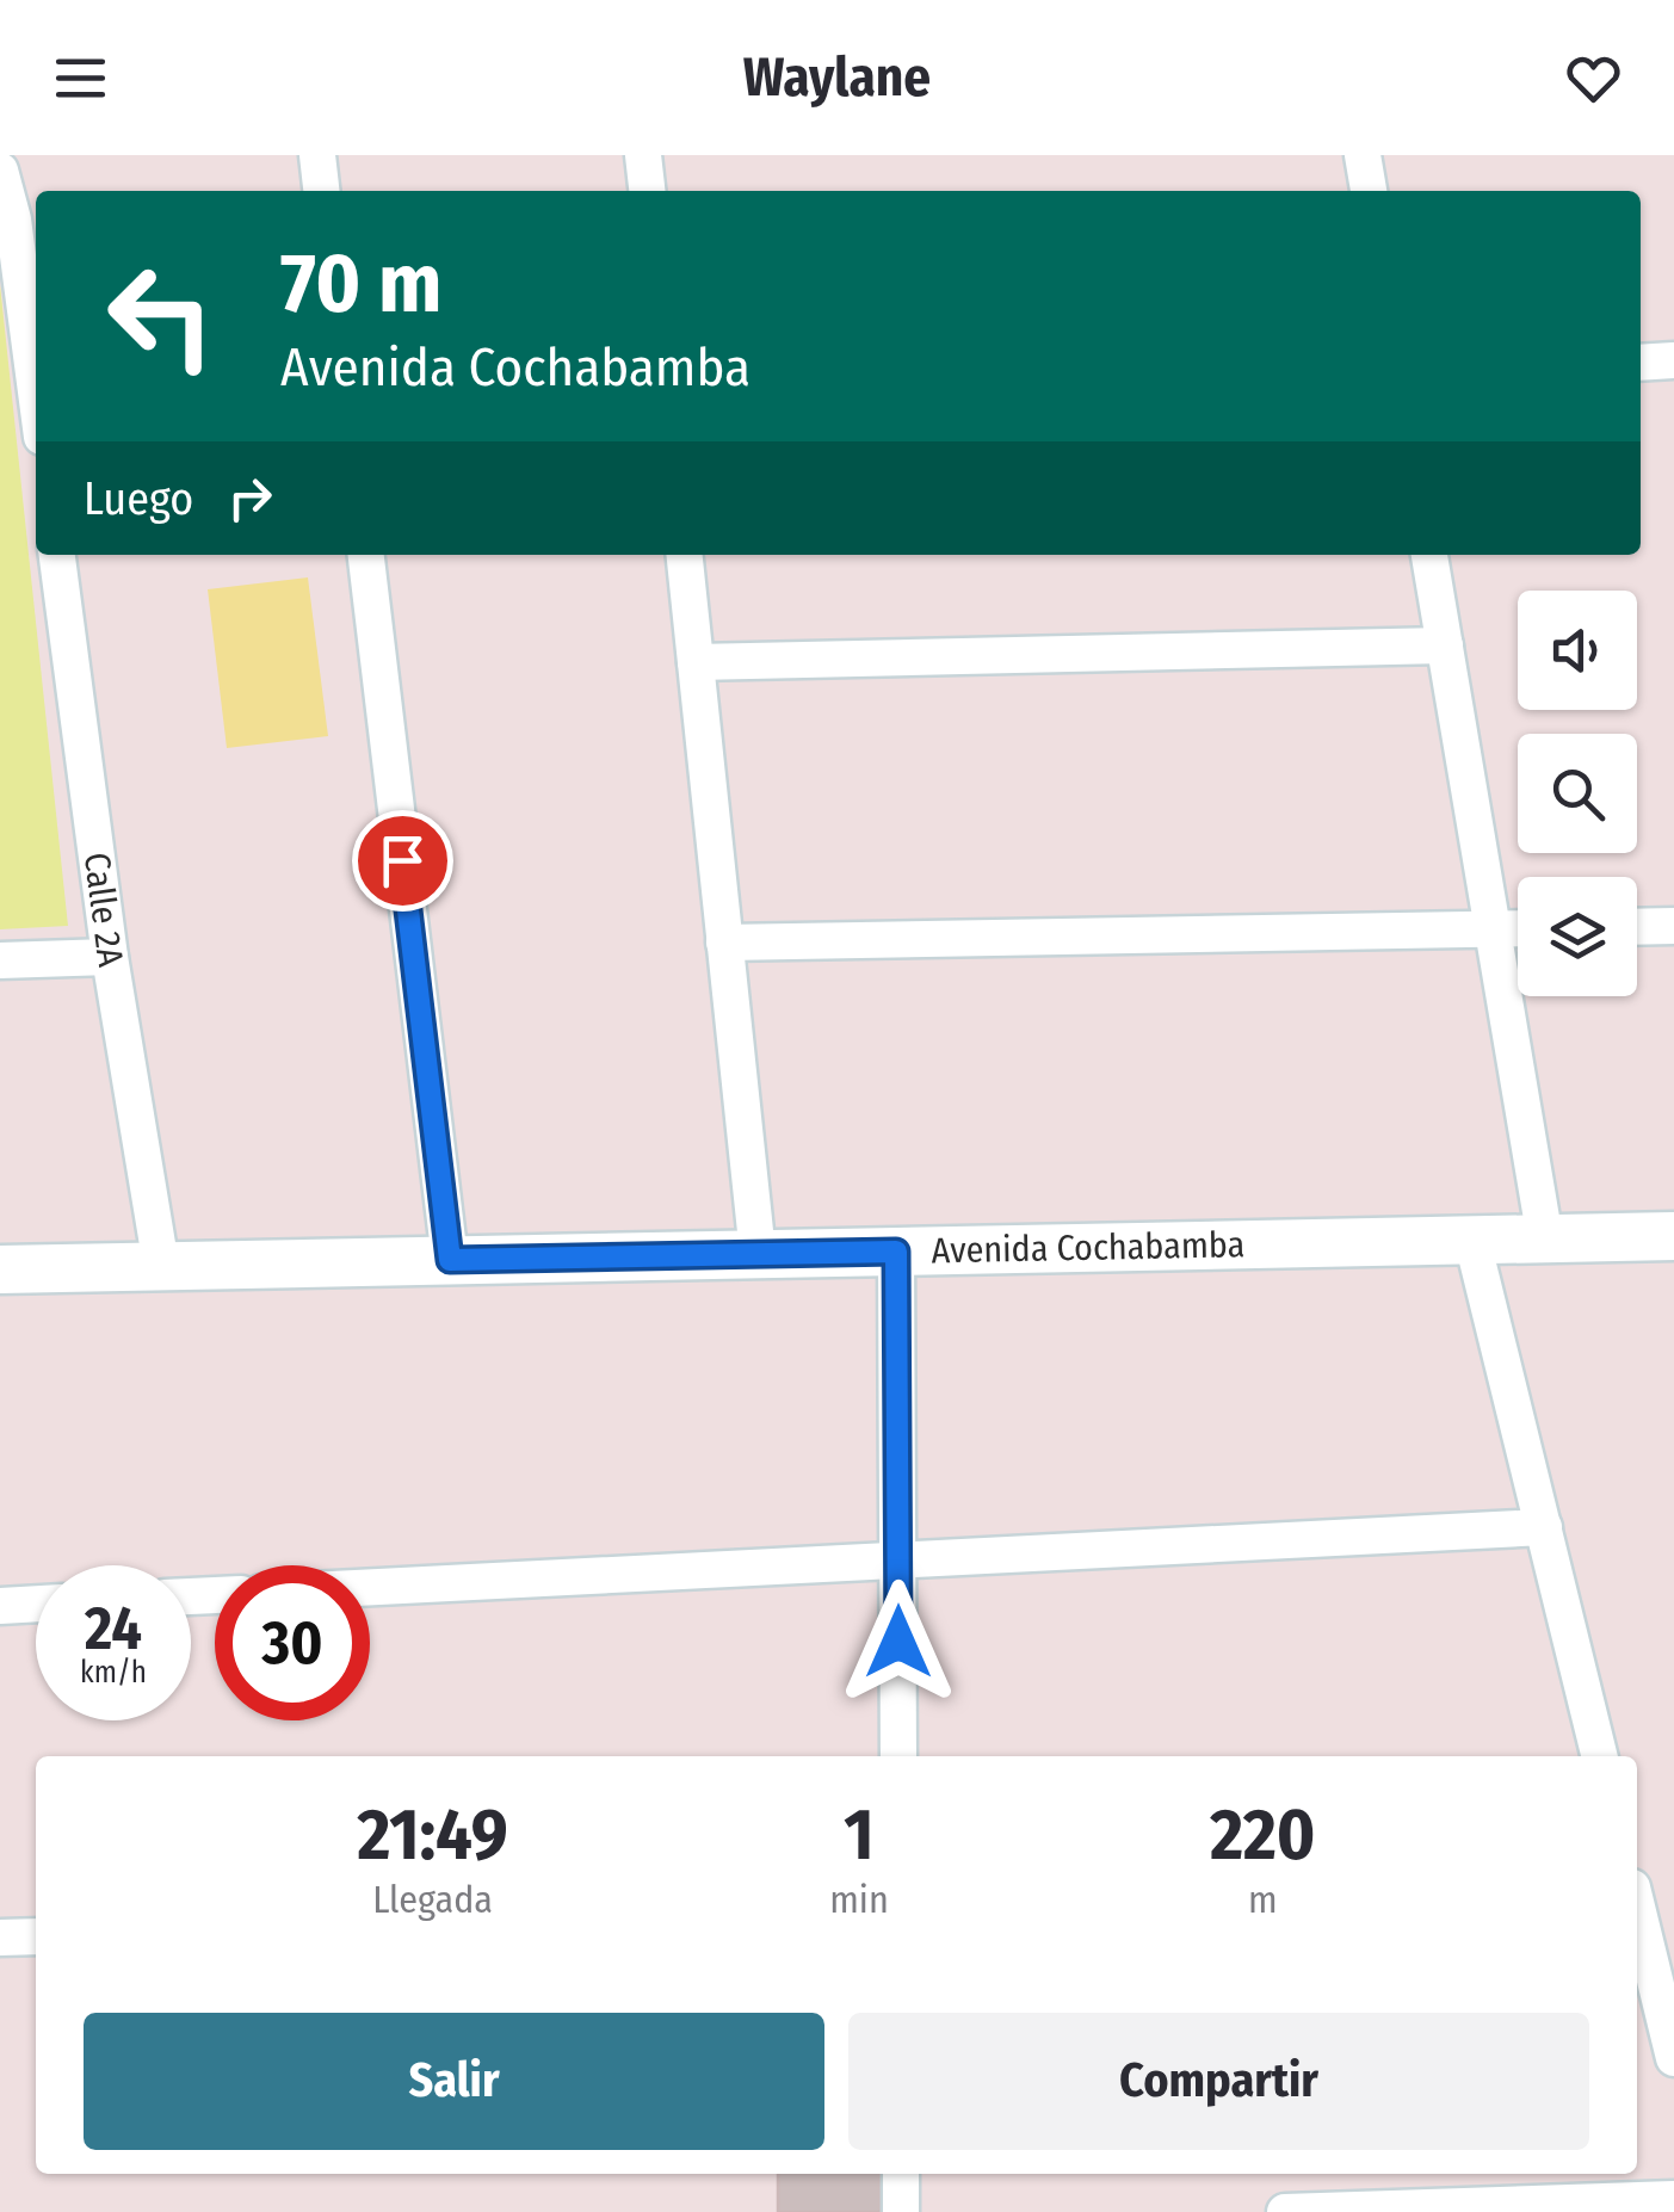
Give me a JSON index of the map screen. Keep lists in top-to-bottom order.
{
  "streets": {
    "main road": ["Avenida Cochabamba"],
    "street": ["Calle 2A"]
  },
  "crossings": [
    ["Calle 2A", "Avenida Cochabamba"]
  ],
  "page": {
    "header": "Waylane",
    "turn": ["70 m", "Avenida Cochabamba"],
    "then": "Luego",
    "speed": "24 km/h",
    "limit": "30",
    "eta": [
      "21:49",
      "Llegada",
      "1",
      "min",
      "220",
      "m"
    ],
    "buttons": ["Salir", "Compartir"]
  }
}
